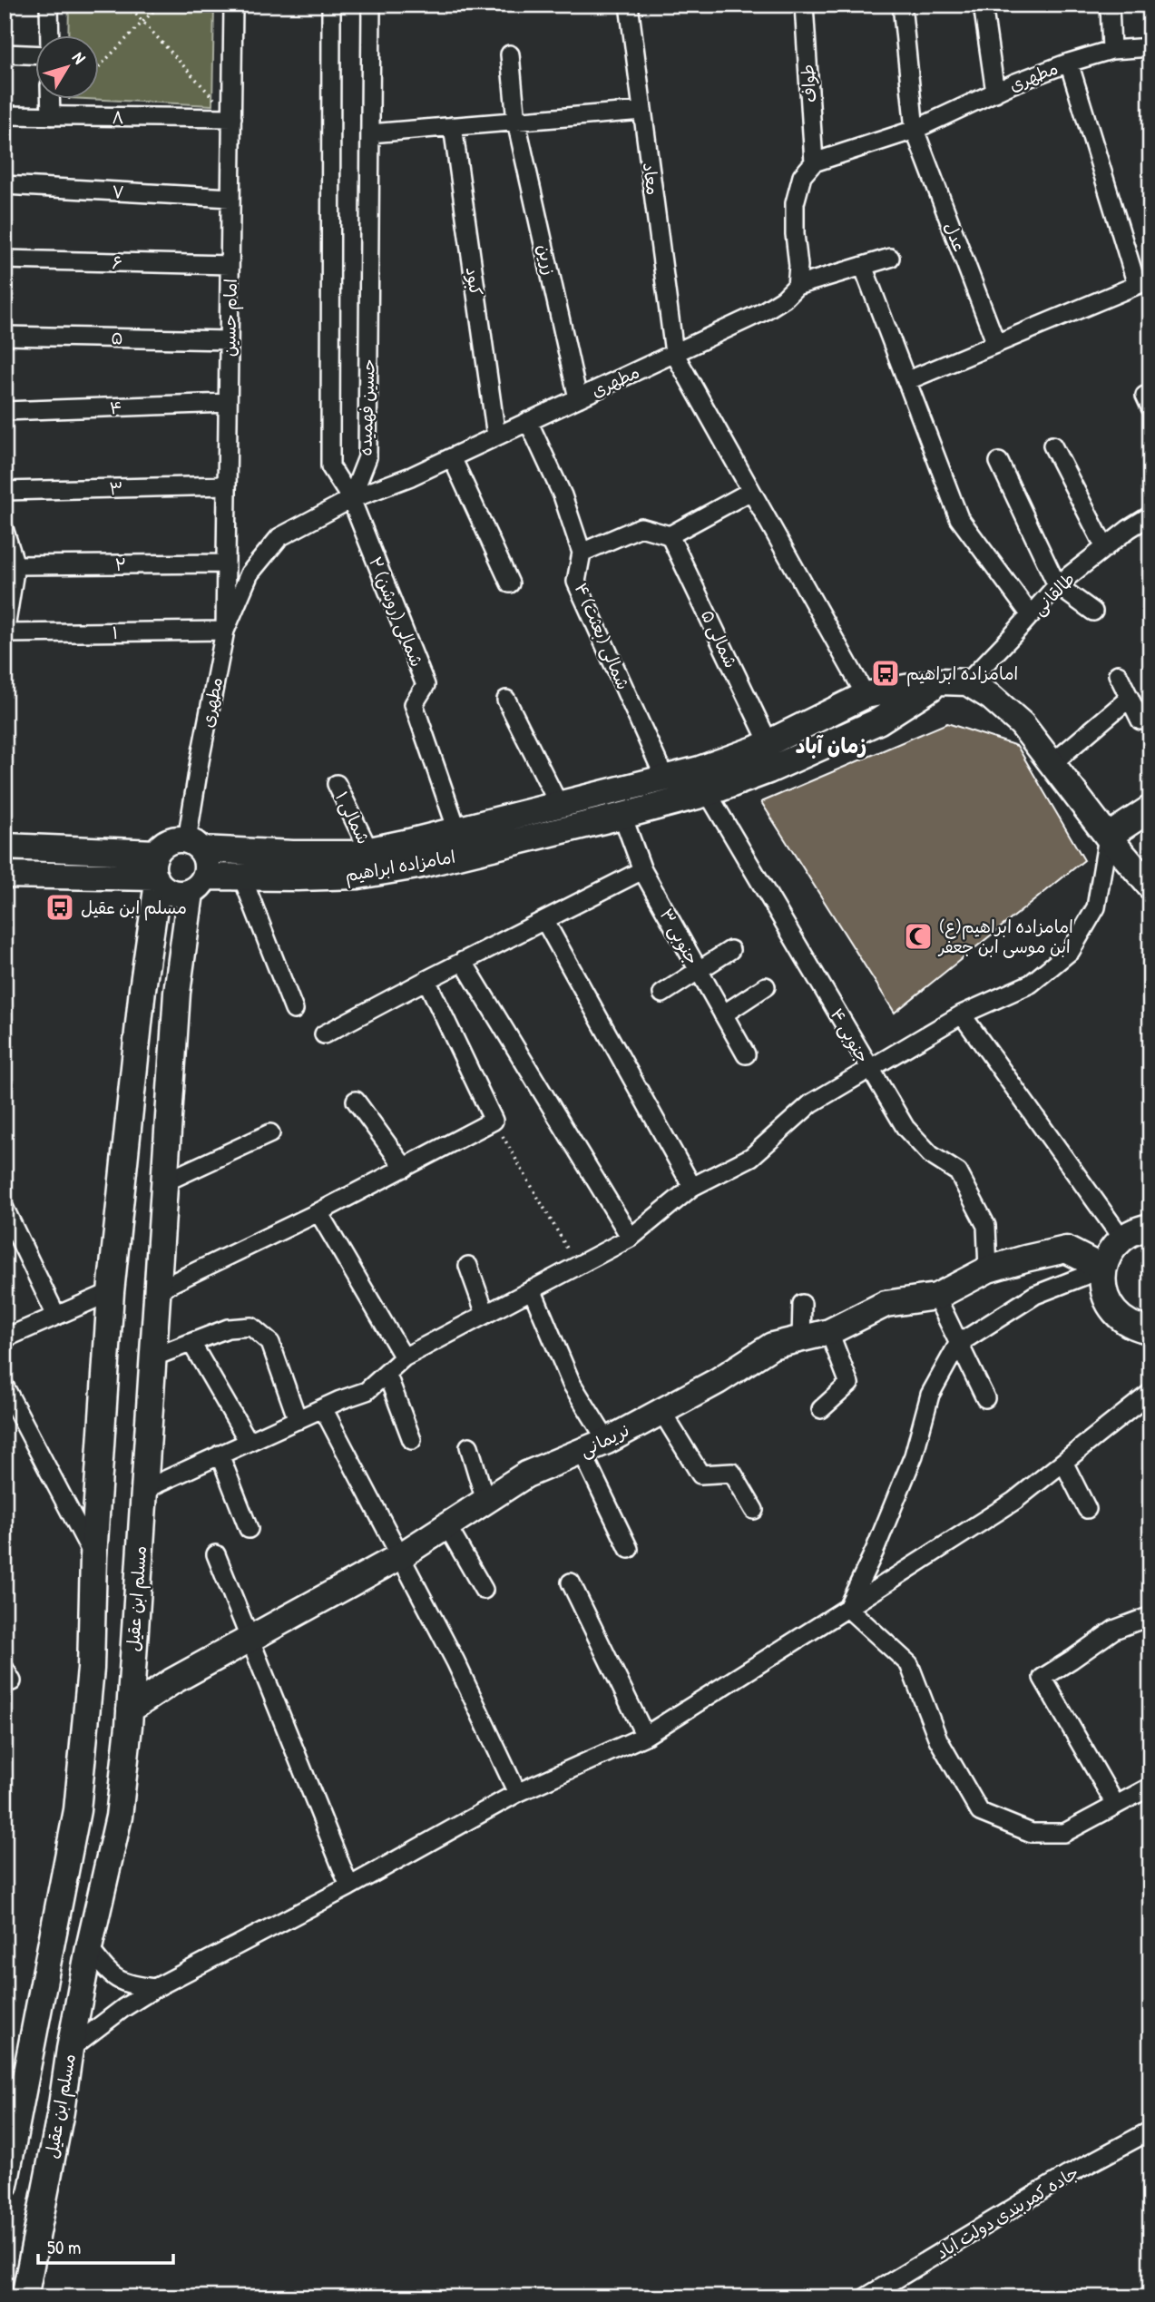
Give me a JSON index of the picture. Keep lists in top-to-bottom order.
{
  "streets": {
    "street": [
      "مطهری",
      "طواف",
      "۸",
      "معاد",
      "۷",
      "عدل",
      "زرین",
      "۶",
      "کبود",
      "امام حسین",
      "۵",
      "۴",
      "حسین فهمیده",
      "۳",
      "۲",
      "طالقانی",
      "۲ شمالی (روشن)",
      "۱",
      "۴ شمالی (بعثت)",
      "۵ شمالی",
      "۱ شمالی",
      "امامزاده ابراهیم",
      "۳ جنوبی",
      "۴ جنوبی",
      "نریمانی",
      "مسلم ابن عقیل",
      "جاده کمربندی دولت اباد"
    ]
  },
  "crossings": [
    ["مطهری", "طواف"],
    ["مطهری", "معاد"],
    ["مطهری", "عدل"],
    ["مطهری", "زرین"],
    ["مطهری", "کبود"],
    ["مطهری", "امام حسین"],
    ["مطهری", "حسین فهمیده"],
    ["مطهری", "۲ شمالی (روشن)"],
    ["مطهری", "۱"],
    ["مطهری", "۴ شمالی (بعثت)"],
    ["مطهری", "امامزاده ابراهیم"],
    ["مطهری", "مسلم ابن عقیل"],
    ["۸", "امام حسین"],
    ["۷", "امام حسین"],
    ["۶", "امام حسین"],
    ["امام حسین", "۵"],
    ["امام حسین", "۴"],
    ["امام حسین", "۳"],
    ["امام حسین", "۲"],
    ["امام حسین", "۱"],
    ["حسین فهمیده", "۲ شمالی (روشن)"],
    ["طالقانی", "امامزاده ابراهیم"],
    ["۲ شمالی (روشن)", "امامزاده ابراهیم"],
    ["۴ شمالی (بعثت)", "امامزاده ابراهیم"],
    ["۵ شمالی", "امامزاده ابراهیم"],
    ["۱ شمالی", "امامزاده ابراهیم"],
    ["امامزاده ابراهیم", "۳ جنوبی"],
    ["امامزاده ابراهیم", "۴ جنوبی"],
    ["امامزاده ابراهیم", "مسلم ابن عقیل"],
    ["۴ جنوبی", "نریمانی"],
    ["نریمانی", "مسلم ابن عقیل"]
  ],
  "districts": ["زمان آباد"],
  "places": {
    "bus stop": ["امامزاده ابراهیم", "مسلم ابن عقیل"],
    "mosque": ["(ع)امامزاده ابراهیم ابن موسی ابن جعفر"]
  },
  "scale_bar": "50 m",
  "north": "top right"
}
